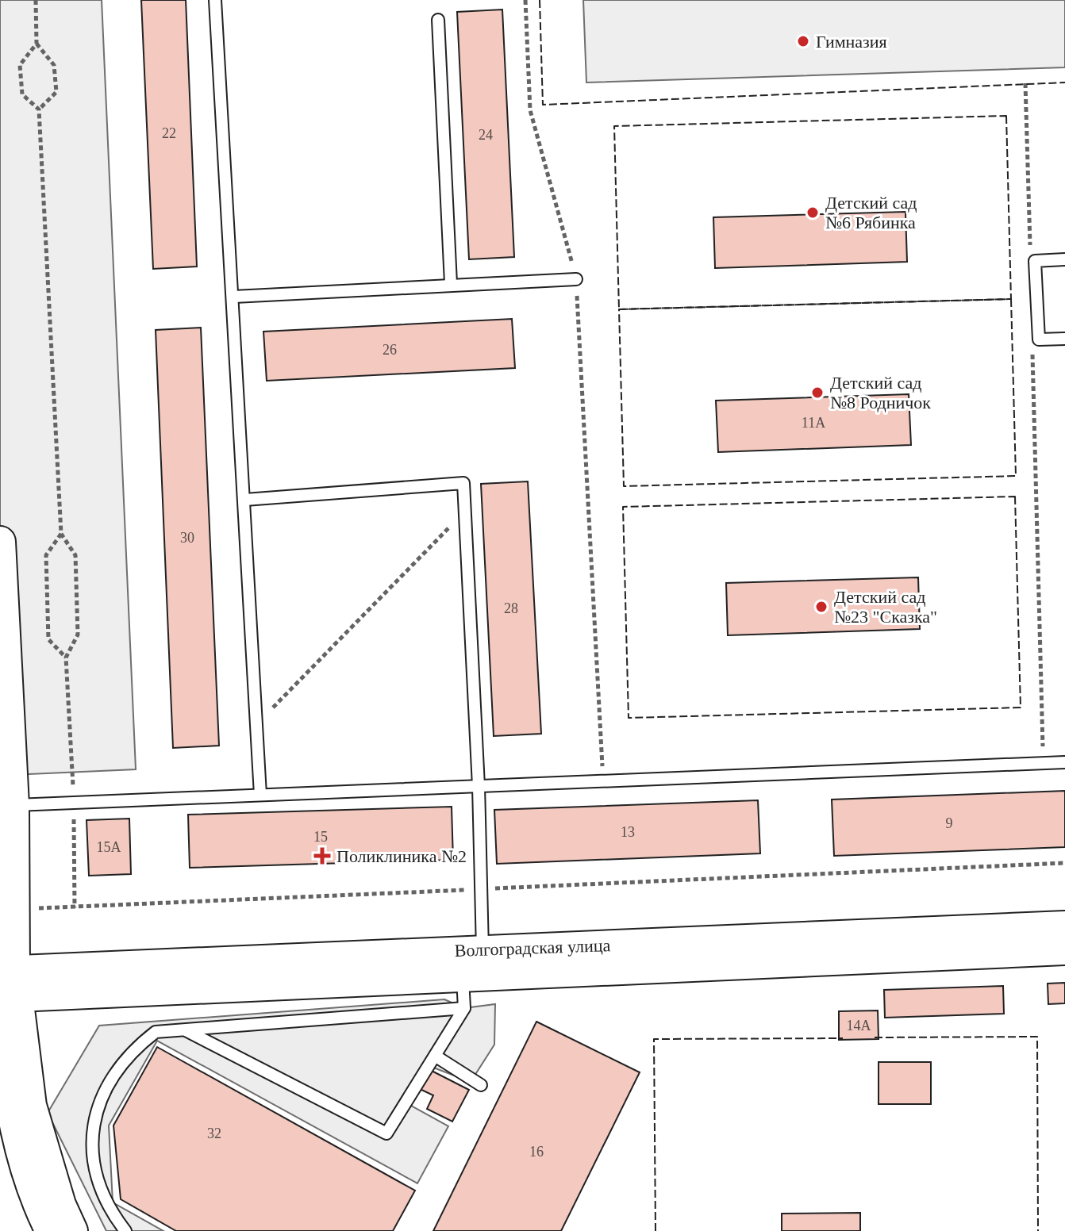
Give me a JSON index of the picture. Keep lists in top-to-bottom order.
{
  "streets": {
    "main road": ["Волгоградская улица"]
  },
  "places": {
    "other": [
      "Гимназия",
      "Детский сад №6 Рябинка",
      "Детский сад №8 Родничок",
      "Детский сад №23 \"Сказка\""
    ],
    "health": ["Поликлиника №2"]
  },
  "house_numbers": [
    "22",
    "24",
    "26",
    "11А",
    "30",
    "28",
    "9",
    "13",
    "15",
    "15А",
    "14А",
    "32",
    "16"
  ]
}
